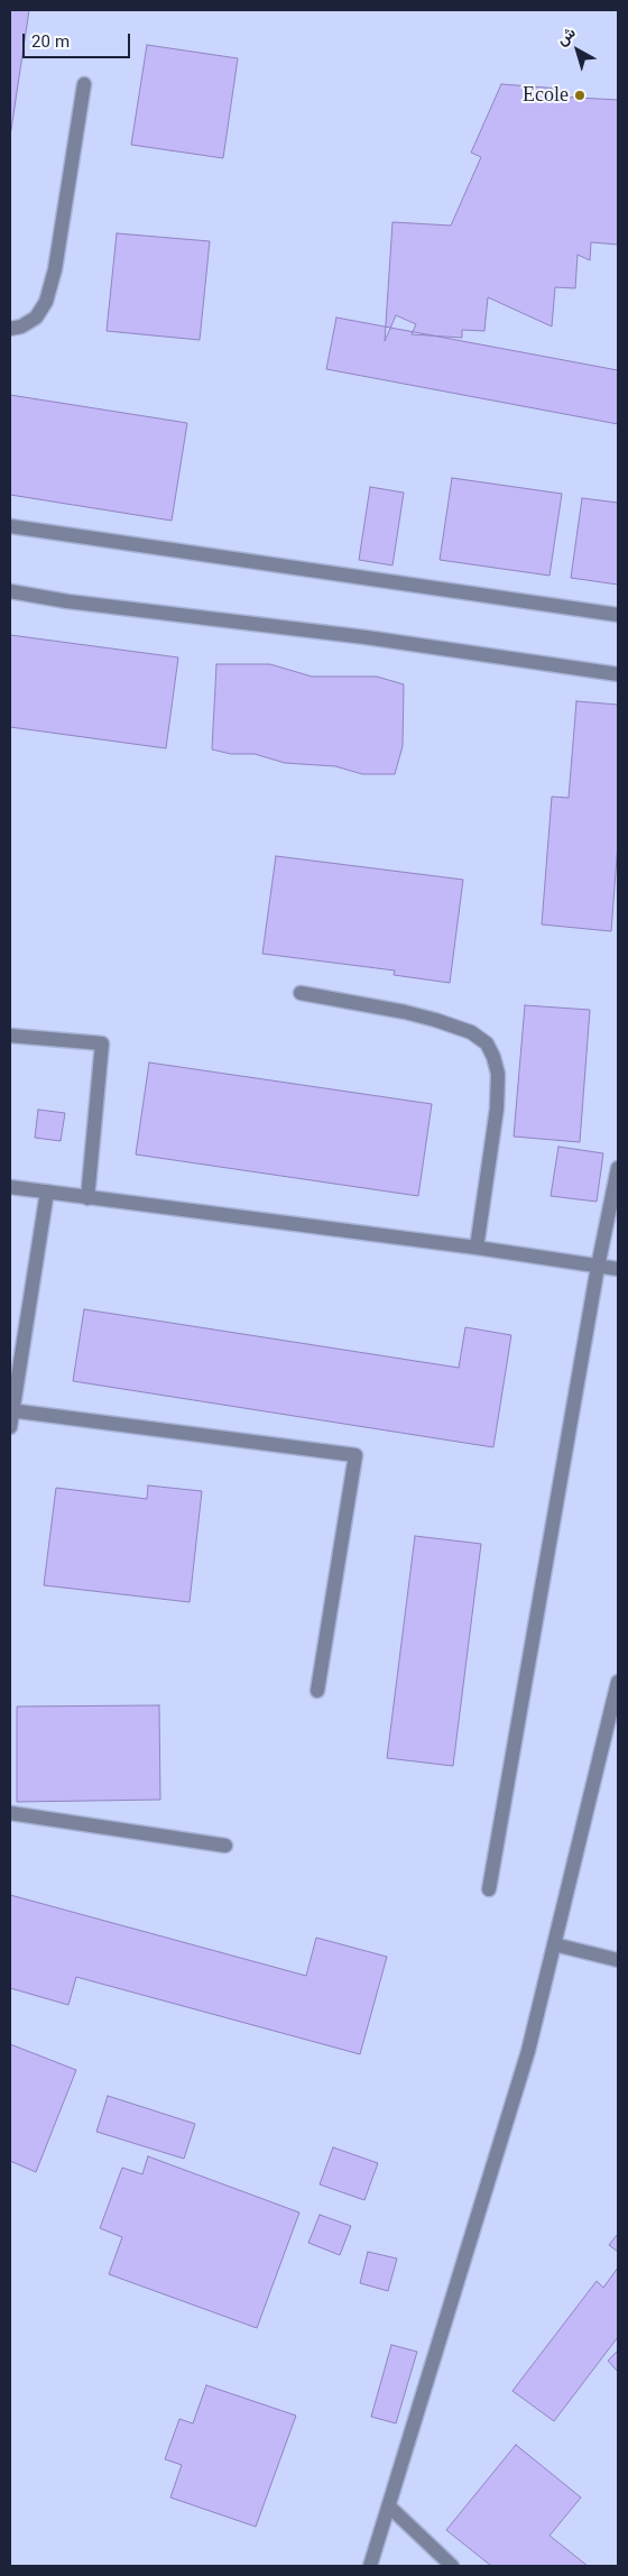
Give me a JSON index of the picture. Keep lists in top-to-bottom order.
{
  "places": ["Ecole"],
  "scale_bar": "20 m",
  "north": "top left"
}
